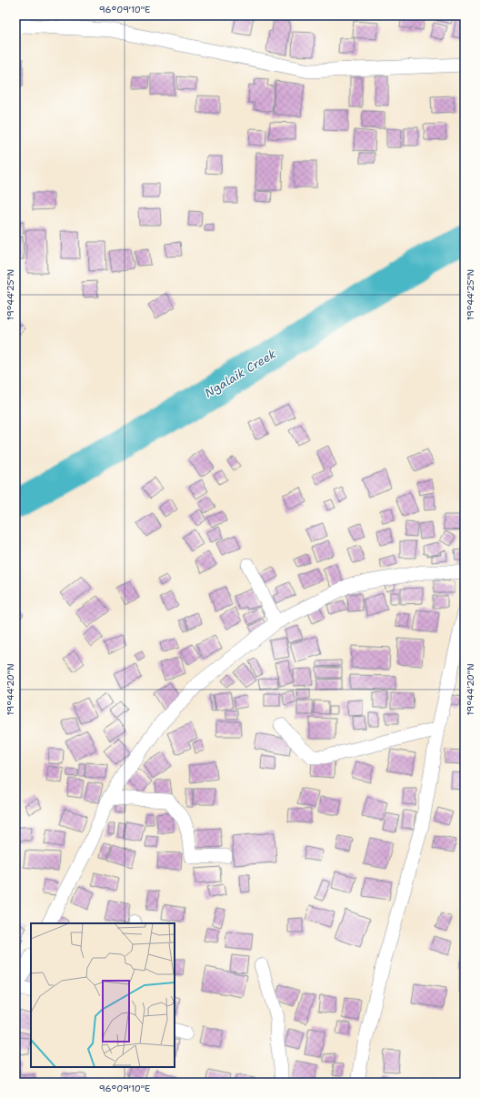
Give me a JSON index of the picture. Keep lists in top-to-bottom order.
{
  "water": ["Ngalaik Creek"],
  "coordinates": ["96°09'10\"E", "19°44'25\"N", "19°44'20\"N"]
}
